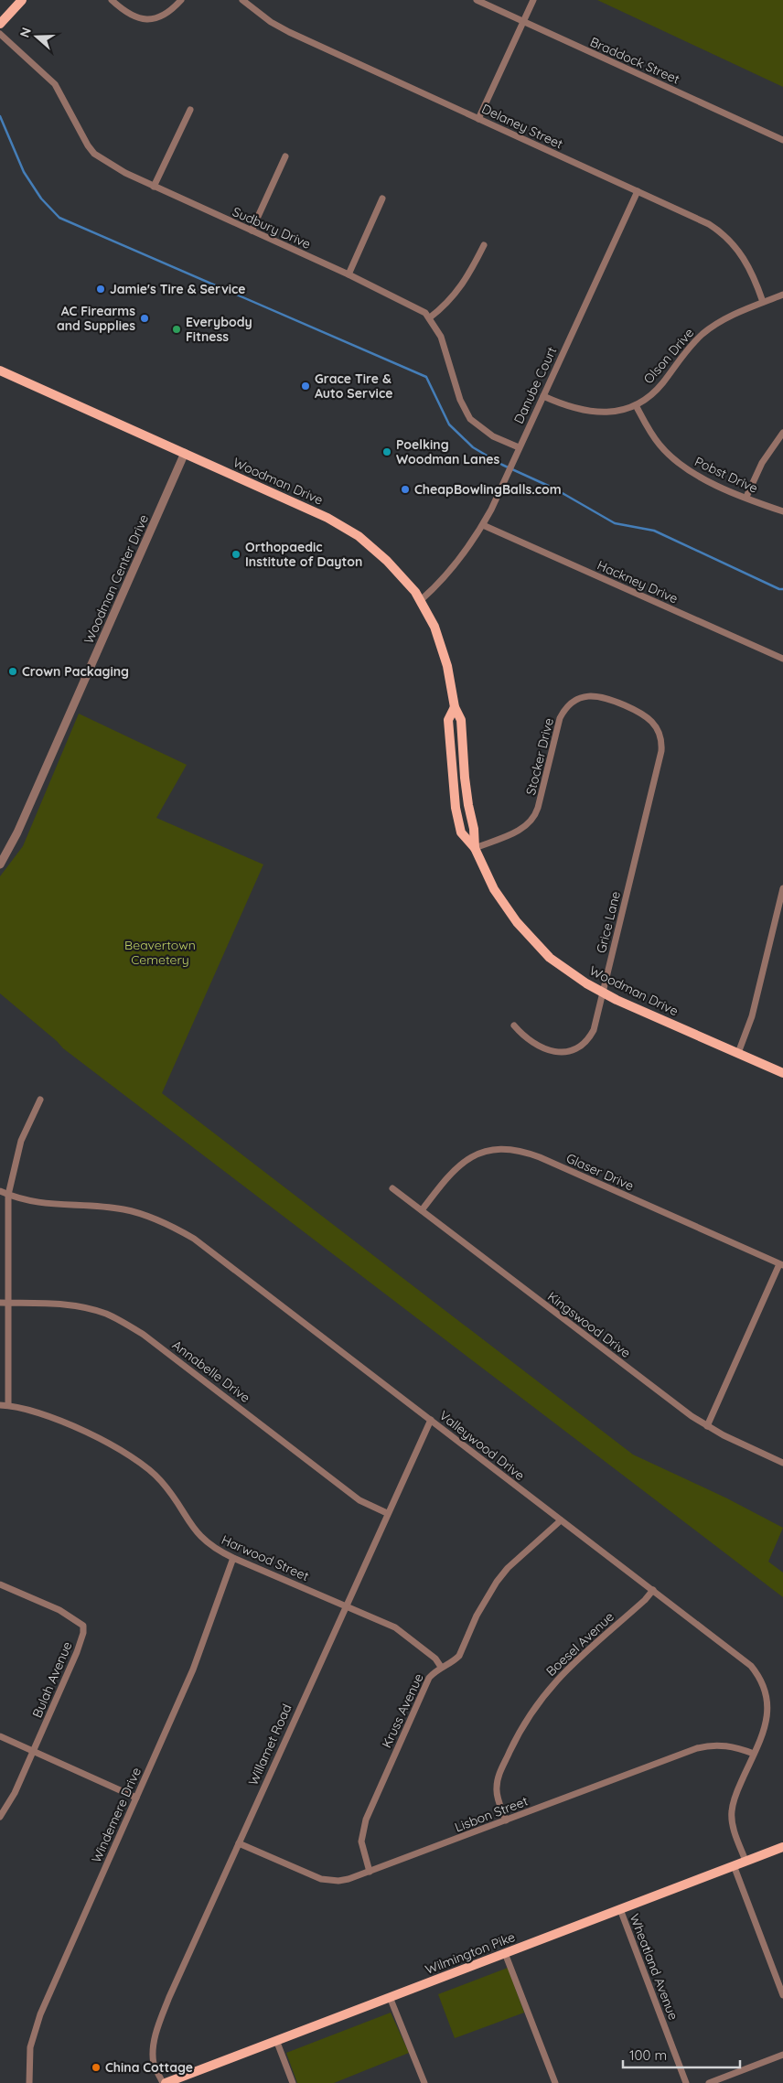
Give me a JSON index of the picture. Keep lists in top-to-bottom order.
{
  "streets": {
    "main road": ["Woodman Drive", "Wilmington Pike"],
    "street": [
      "Braddock Street",
      "Delaney Street",
      "Sudbury Drive",
      "Olson Drive",
      "Danube Court",
      "Pobst Drive",
      "Woodman Center Drive",
      "Hackney Drive",
      "Stocker Drive",
      "Grice Lane",
      "Glaser Drive",
      "Kingswood Drive",
      "Annabelle Drive",
      "Valleywood Drive",
      "Harwood Street",
      "Boesel Avenue",
      "Bulah Avenue",
      "Kruss Avenue",
      "Willamet Road",
      "Lisbon Street",
      "Windemere Drive",
      "Wheatland Avenue"
    ]
  },
  "crossings": [
    ["Delaney Street", "Olson Drive"],
    ["Delaney Street", "Danube Court"],
    ["Sudbury Drive", "Danube Court"],
    ["Olson Drive", "Danube Court"],
    ["Olson Drive", "Pobst Drive"],
    ["Danube Court", "Woodman Drive"],
    ["Danube Court", "Hackney Drive"],
    ["Woodman Drive", "Woodman Center Drive"],
    ["Woodman Drive", "Stocker Drive"],
    ["Woodman Drive", "Grice Lane"],
    ["Stocker Drive", "Grice Lane"],
    ["Glaser Drive", "Kingswood Drive"],
    ["Annabelle Drive", "Willamet Road"],
    ["Valleywood Drive", "Boesel Avenue"],
    ["Valleywood Drive", "Kruss Avenue"],
    ["Valleywood Drive", "Willamet Road"],
    ["Valleywood Drive", "Lisbon Street"],
    ["Valleywood Drive", "Wilmington Pike"],
    ["Harwood Street", "Kruss Avenue"],
    ["Harwood Street", "Willamet Road"],
    ["Harwood Street", "Windemere Drive"],
    ["Boesel Avenue", "Lisbon Street"],
    ["Kruss Avenue", "Lisbon Street"],
    ["Willamet Road", "Lisbon Street"],
    ["Willamet Road", "Wilmington Pike"],
    ["Wilmington Pike", "Wheatland Avenue"]
  ],
  "parks": ["Beavertown Cemetery"],
  "places": [
    "Jamie's Tire & Service",
    "AC Firearms and Supplies",
    "Everybody Fitness",
    "Grace Tire & Auto Service",
    "Poelking Woodman Lanes",
    "CheapBowlingBalls.com",
    "Orthopaedic Institute of Dayton",
    "Crown Packaging",
    "China Cottage"
  ],
  "scale_bar": "100 m",
  "north": "left"
}
